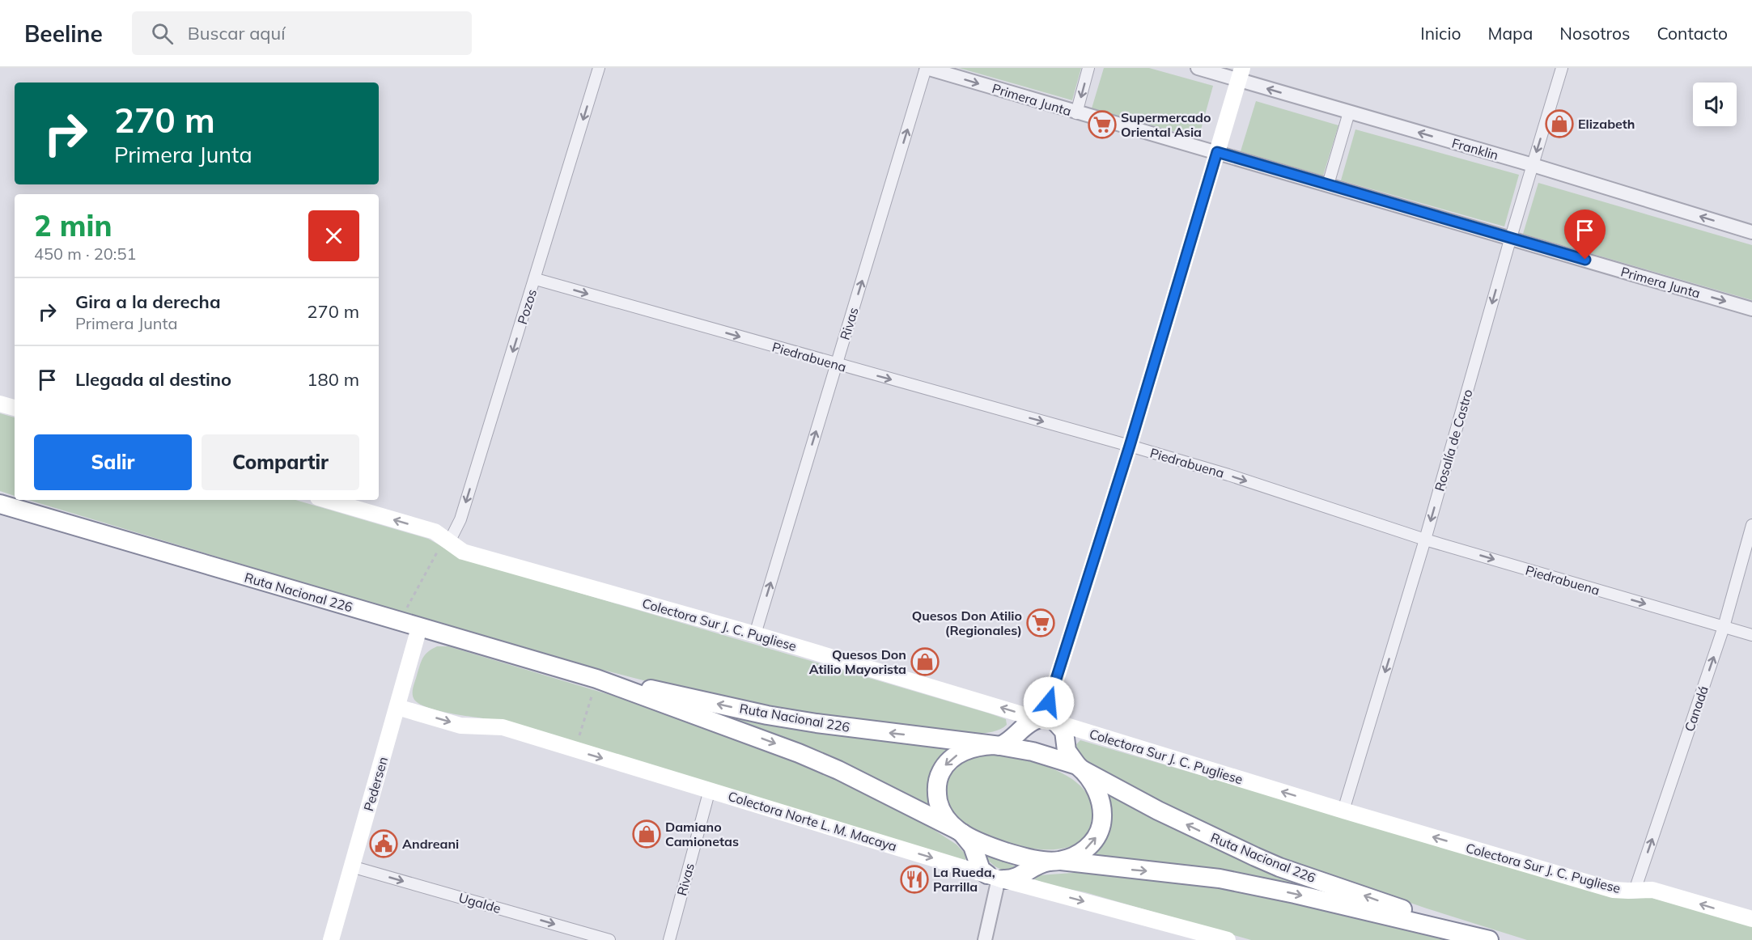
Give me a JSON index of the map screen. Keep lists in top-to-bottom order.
{
  "streets": {
    "highway": ["Ruta Nacional 226"],
    "main road": ["Colectora Sur J. C. Pugliese", "Pedersen", "Colectora Norte L. M. Macaya"],
    "street": [
      "Primera Junta",
      "Franklin",
      "Pozos",
      "Rivas",
      "Piedrabuena",
      "Rosalía de Castro",
      "Canadá",
      "Ugalde"
    ]
  },
  "crossings": [
    ["Primera Junta", "Rivas"],
    ["Primera Junta", "Rosalía de Castro"],
    ["Franklin", "Rosalía de Castro"],
    ["Pozos", "Piedrabuena"],
    ["Pozos", "Colectora Sur J. C. Pugliese"],
    ["Rivas", "Piedrabuena"],
    ["Rivas", "Colectora Sur J. C. Pugliese"],
    ["Rivas", "Colectora Norte L. M. Macaya"],
    ["Piedrabuena", "Rosalía de Castro"],
    ["Piedrabuena", "Canadá"],
    ["Rosalía de Castro", "Colectora Sur J. C. Pugliese"],
    ["Ruta Nacional 226", "Pedersen"],
    ["Colectora Sur J. C. Pugliese", "Canadá"],
    ["Pedersen", "Colectora Norte L. M. Macaya"],
    ["Pedersen", "Ugalde"]
  ],
  "one_way": [
    "Primera Junta",
    "Franklin",
    "Pozos",
    "Rivas",
    "Piedrabuena",
    "Rosalía de Castro",
    "Colectora Sur J. C. Pugliese",
    "Canadá",
    "Colectora Norte L. M. Macaya",
    "Ugalde"
  ],
  "places": {
    "shop": ["Elizabeth", "Quesos Don Atilio Mayorista", "Damiano Camionetas"],
    "supermarket": ["Supermercado Oriental Asia", "Quesos Don Atilio (Regionales)"],
    "public building": ["Andreani"],
    "restaurant": ["La Rueda, Parrilla"]
  },
  "page": {
    "header": "Beeline",
    "search": "Buscar aquí",
    "nav": [
      "Inicio",
      "Mapa",
      "Nosotros",
      "Contacto"
    ],
    "turn": ["270 m", "Primera Junta"],
    "heading": ["2 min", "450 m · 20:51"],
    "list": [
      {
        "name": "Gira a la derecha",
        "note": "Primera Junta",
        "value": "270 m"
      },
      {
        "name": "Llegada al destino",
        "value": "180 m"
      }
    ],
    "buttons": ["Salir", "Compartir"]
  }
}
